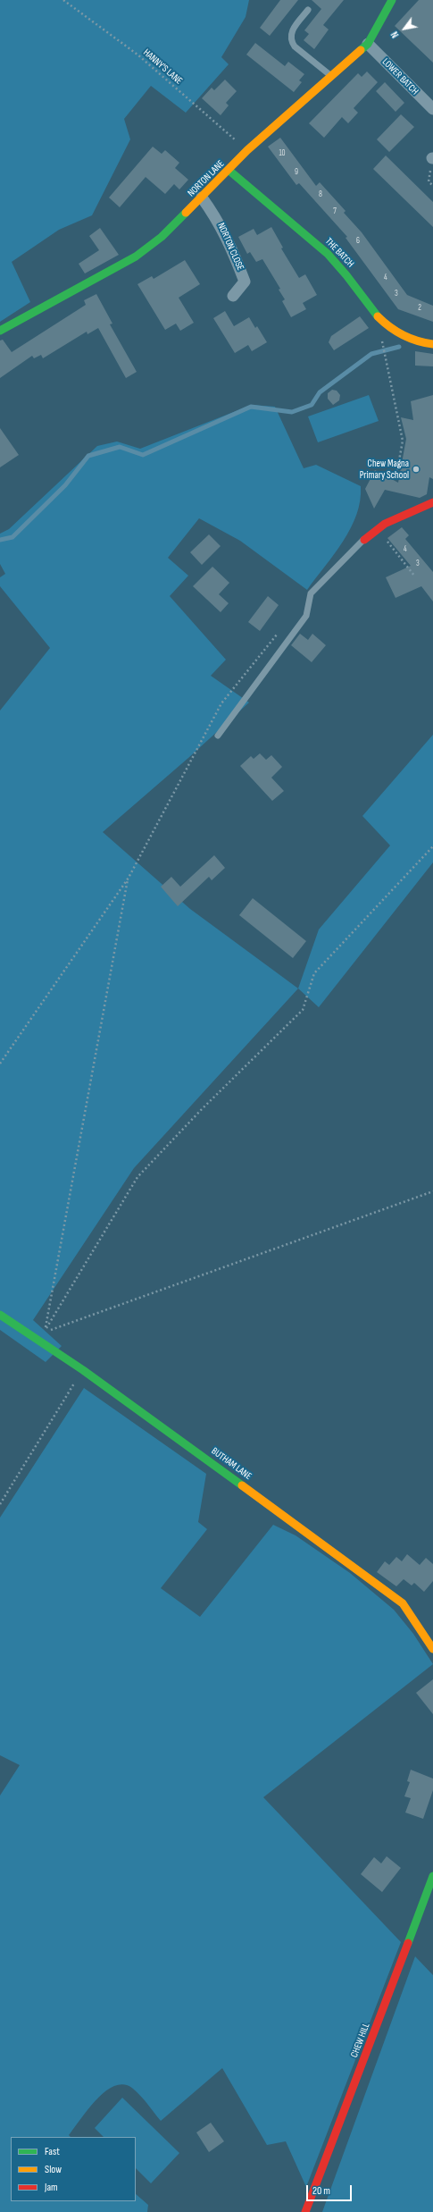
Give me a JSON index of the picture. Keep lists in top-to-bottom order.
{
  "streets": {
    "street": [
      "LOWER BATCH",
      "NORTON LANE",
      "NORTON CLOSE",
      "THE BATCH",
      "BUTHAM LANE",
      "CHEW HILL"
    ],
    "path": ["HANNY'S LANE"]
  },
  "crossings": [
    ["HANNY'S LANE", "NORTON LANE"],
    ["LOWER BATCH", "NORTON LANE"],
    ["NORTON LANE", "NORTON CLOSE"],
    ["NORTON LANE", "THE BATCH"]
  ],
  "places": ["Chew Magna Primary School"],
  "house_numbers": [
    "10",
    "9",
    "8",
    "7",
    "6",
    "4",
    "3",
    "2",
    "4",
    "3"
  ],
  "legend": ["Fast", "Slow", "Jam"],
  "scale_bar": "20 m",
  "north": "bottom left"
}
